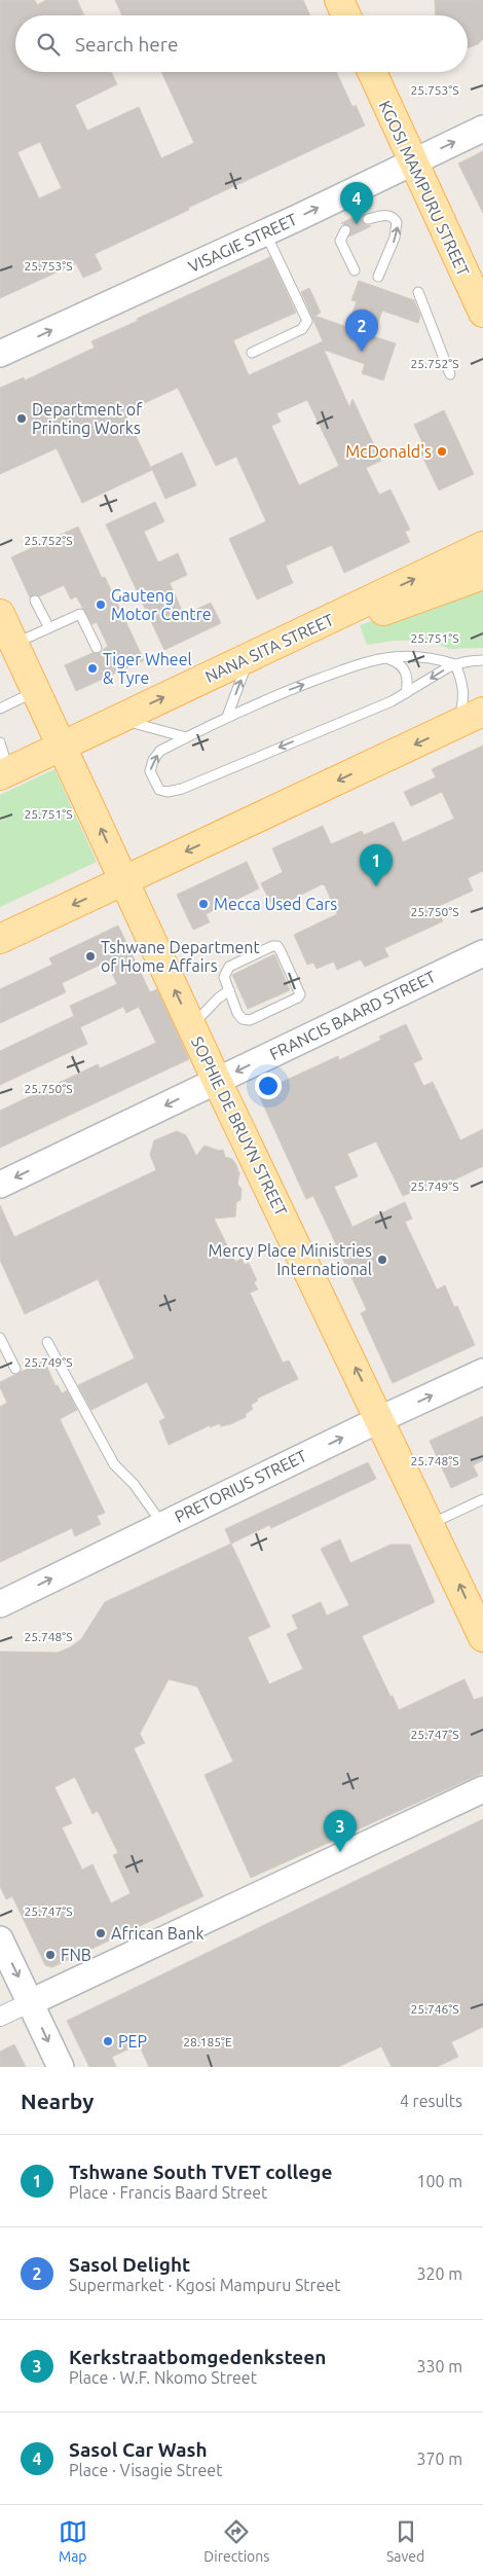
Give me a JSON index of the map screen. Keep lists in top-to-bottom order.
{
  "streets": {
    "main road": ["KGOSI MAMPURU STREET", "NANA SITA STREET", "SOPHIE DE BRUYN STREET"],
    "street": ["VISAGIE STREET", "FRANCIS BAARD STREET", "PRETORIUS STREET"]
  },
  "crossings": [
    ["KGOSI MAMPURU STREET", "VISAGIE STREET"],
    ["NANA SITA STREET", "SOPHIE DE BRUYN STREET"],
    ["FRANCIS BAARD STREET", "SOPHIE DE BRUYN STREET"],
    ["SOPHIE DE BRUYN STREET", "PRETORIUS STREET"]
  ],
  "one_way": [
    "VISAGIE STREET",
    "FRANCIS BAARD STREET",
    "SOPHIE DE BRUYN STREET",
    "PRETORIUS STREET"
  ],
  "places": [
    "Department of Printing Works",
    "McDonald's",
    "Gauteng Motor Centre",
    "Tiger Wheel & Tyre",
    "Mecca Used Cars",
    "Tshwane Department of Home Affairs",
    "Mercy Place Ministries International",
    "African Bank",
    "FNB",
    "PEP"
  ],
  "page": {
    "search": "Search here",
    "pins": [
      "4",
      "2",
      "1",
      "3"
    ],
    "heading": ["Nearby", "4 results"],
    "list": [
      {
        "mark": "1",
        "name": "Tshwane South TVET college",
        "note": "Place · Francis Baard Street",
        "value": "100 m"
      },
      {
        "mark": "2",
        "name": "Sasol Delight",
        "note": "Supermarket · Kgosi Mampuru Street",
        "value": "320 m"
      },
      {
        "mark": "3",
        "name": "Kerkstraatbomgedenksteen",
        "note": "Place · W.F. Nkomo Street",
        "value": "330 m"
      },
      {
        "mark": "4",
        "name": "Sasol Car Wash",
        "note": "Place · Visagie Street",
        "value": "370 m"
      }
    ],
    "nav": ["Map", "Directions", "Saved"]
  },
  "coordinates": [
    "25.753°S",
    "25.752°S",
    "25.751°S",
    "25.750°S",
    "25.749°S",
    "25.748°S",
    "25.747°S",
    "25.746°S",
    "28.185°E"
  ]
}
